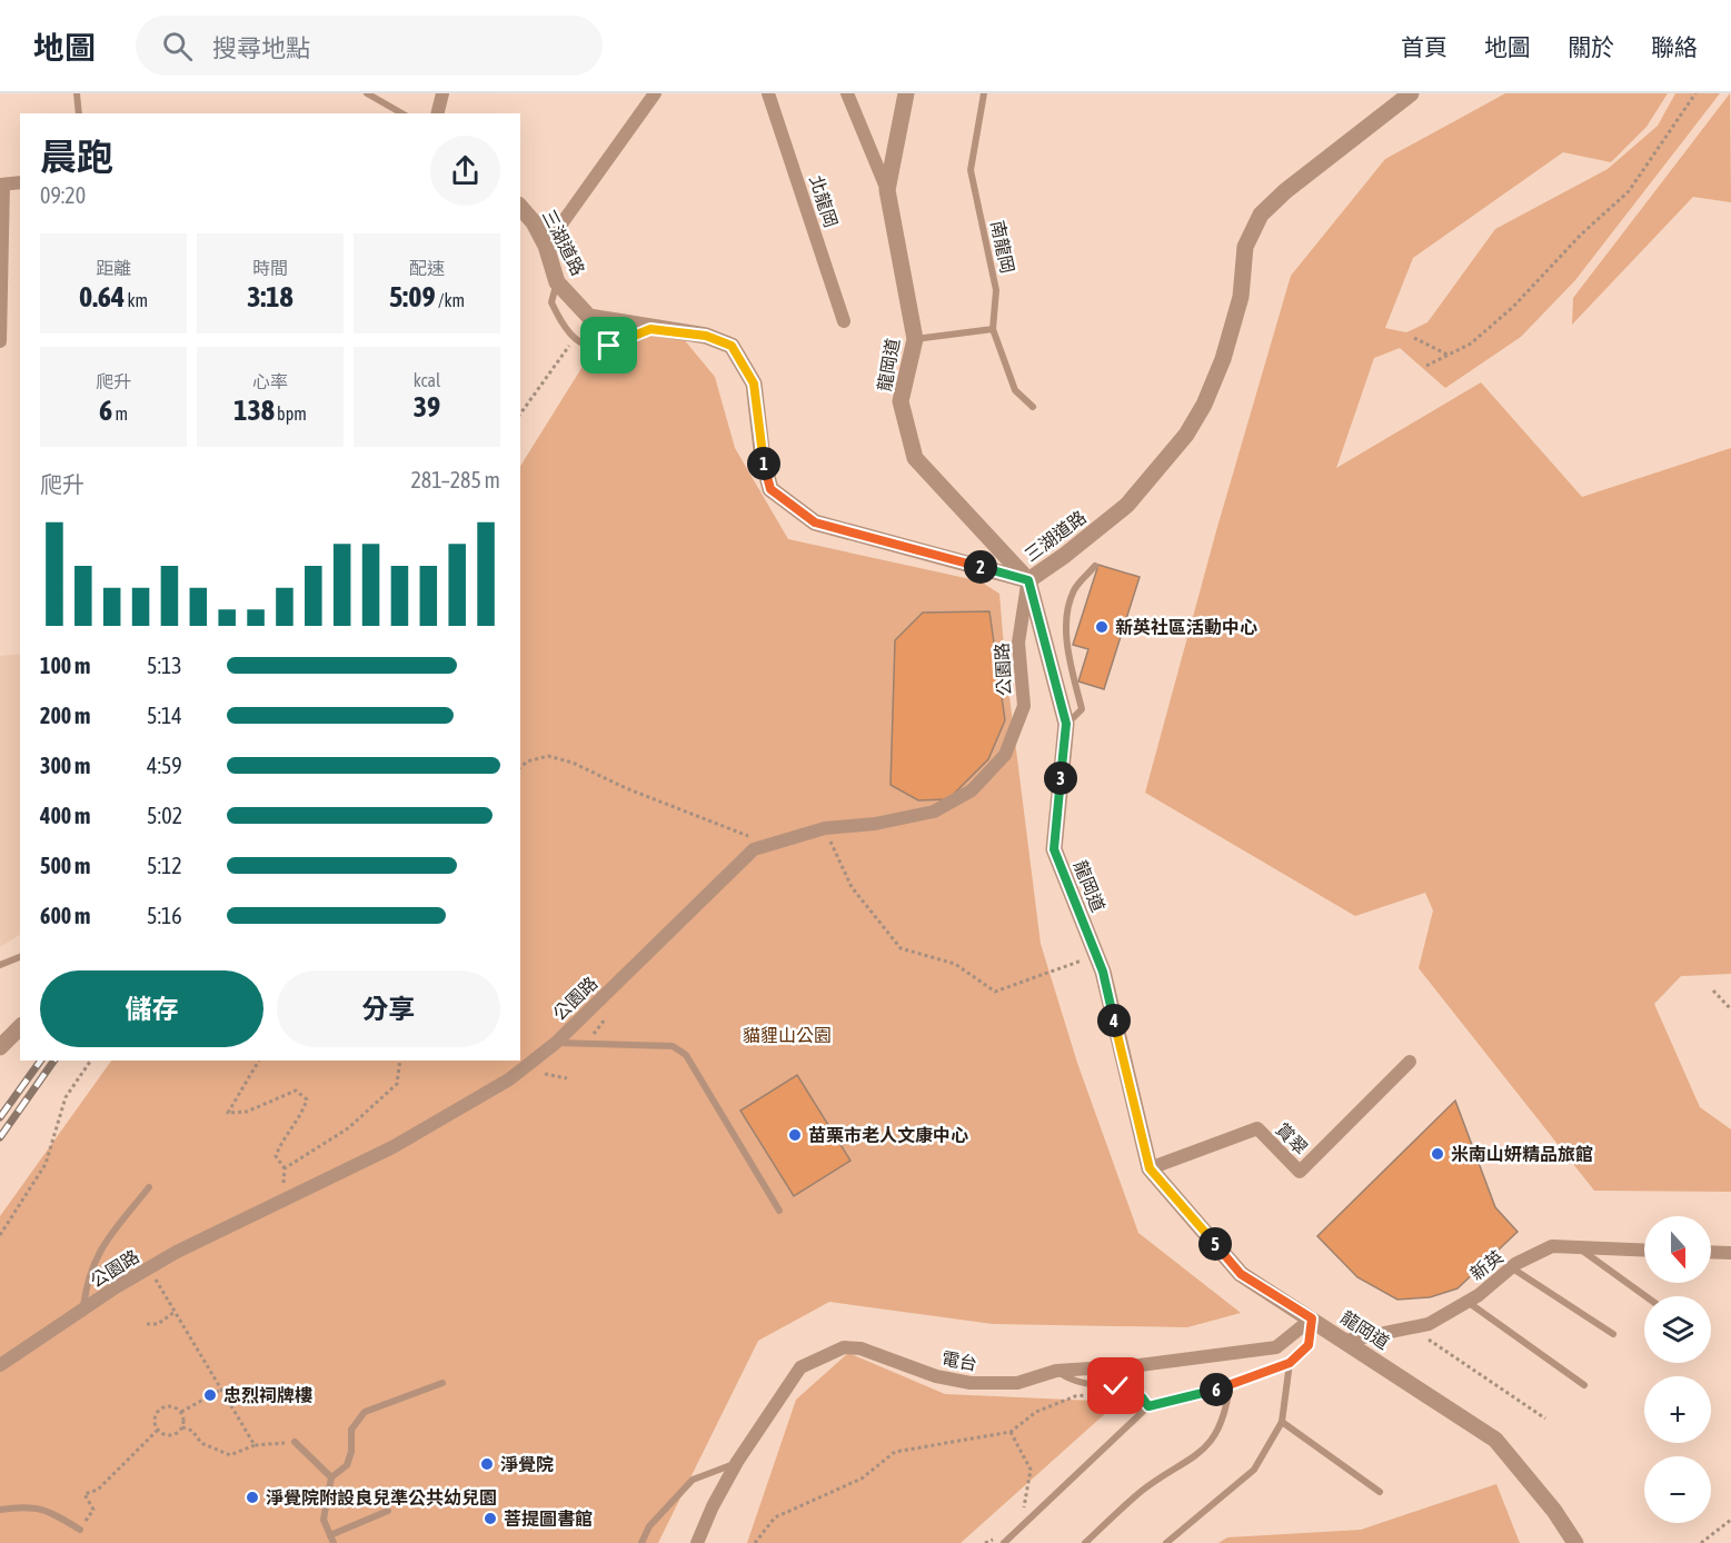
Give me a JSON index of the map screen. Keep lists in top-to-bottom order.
{
  "streets": {
    "street": [
      "北龍岡",
      "三湖道路",
      "龍岡道",
      "公園路",
      "賞翠",
      "新英",
      "電台"
    ],
    "lane": ["南龍岡"]
  },
  "crossings": [
    ["三湖道路", "龍岡道"],
    ["三湖道路", "公園路"],
    ["龍岡道", "公園路"],
    ["龍岡道", "賞翠"],
    ["龍岡道", "新英"],
    ["龍岡道", "電台"]
  ],
  "parks": ["貓貍山公園"],
  "places": [
    "新英社區活動中心",
    "苗栗市老人文康中心",
    "米南山妍精品旅館",
    "忠烈祠牌樓",
    "淨覺院",
    "淨覺院附設良兒準公共幼兒園",
    "菩提圖書館"
  ],
  "north": "bottom",
  "page": {
    "header": "地圖",
    "search": "搜尋地點",
    "nav": [
      "首頁",
      "地圖",
      "關於",
      "聯絡"
    ],
    "heading": ["晨跑", "09:20"],
    "stats": [
      ["距離", "0.64 km"],
      ["時間", "3:18"],
      ["配速", "5:09 /km"],
      ["爬升", "6 m"],
      ["心率", "138 bpm"],
      ["kcal", "39"]
    ],
    "pins": [
      "1",
      "2",
      "3",
      "4",
      "5",
      "6"
    ],
    "chart": ["爬升", "281–285 m"],
    "list": [
      {
        "name": "100 m",
        "note": "5:13"
      },
      {
        "name": "200 m",
        "note": "5:14"
      },
      {
        "name": "300 m",
        "note": "4:59"
      },
      {
        "name": "400 m",
        "note": "5:02"
      },
      {
        "name": "500 m",
        "note": "5:12"
      },
      {
        "name": "600 m",
        "note": "5:16"
      }
    ],
    "buttons": ["儲存", "分享"],
    "map_buttons": ["+", "−"]
  }
}
